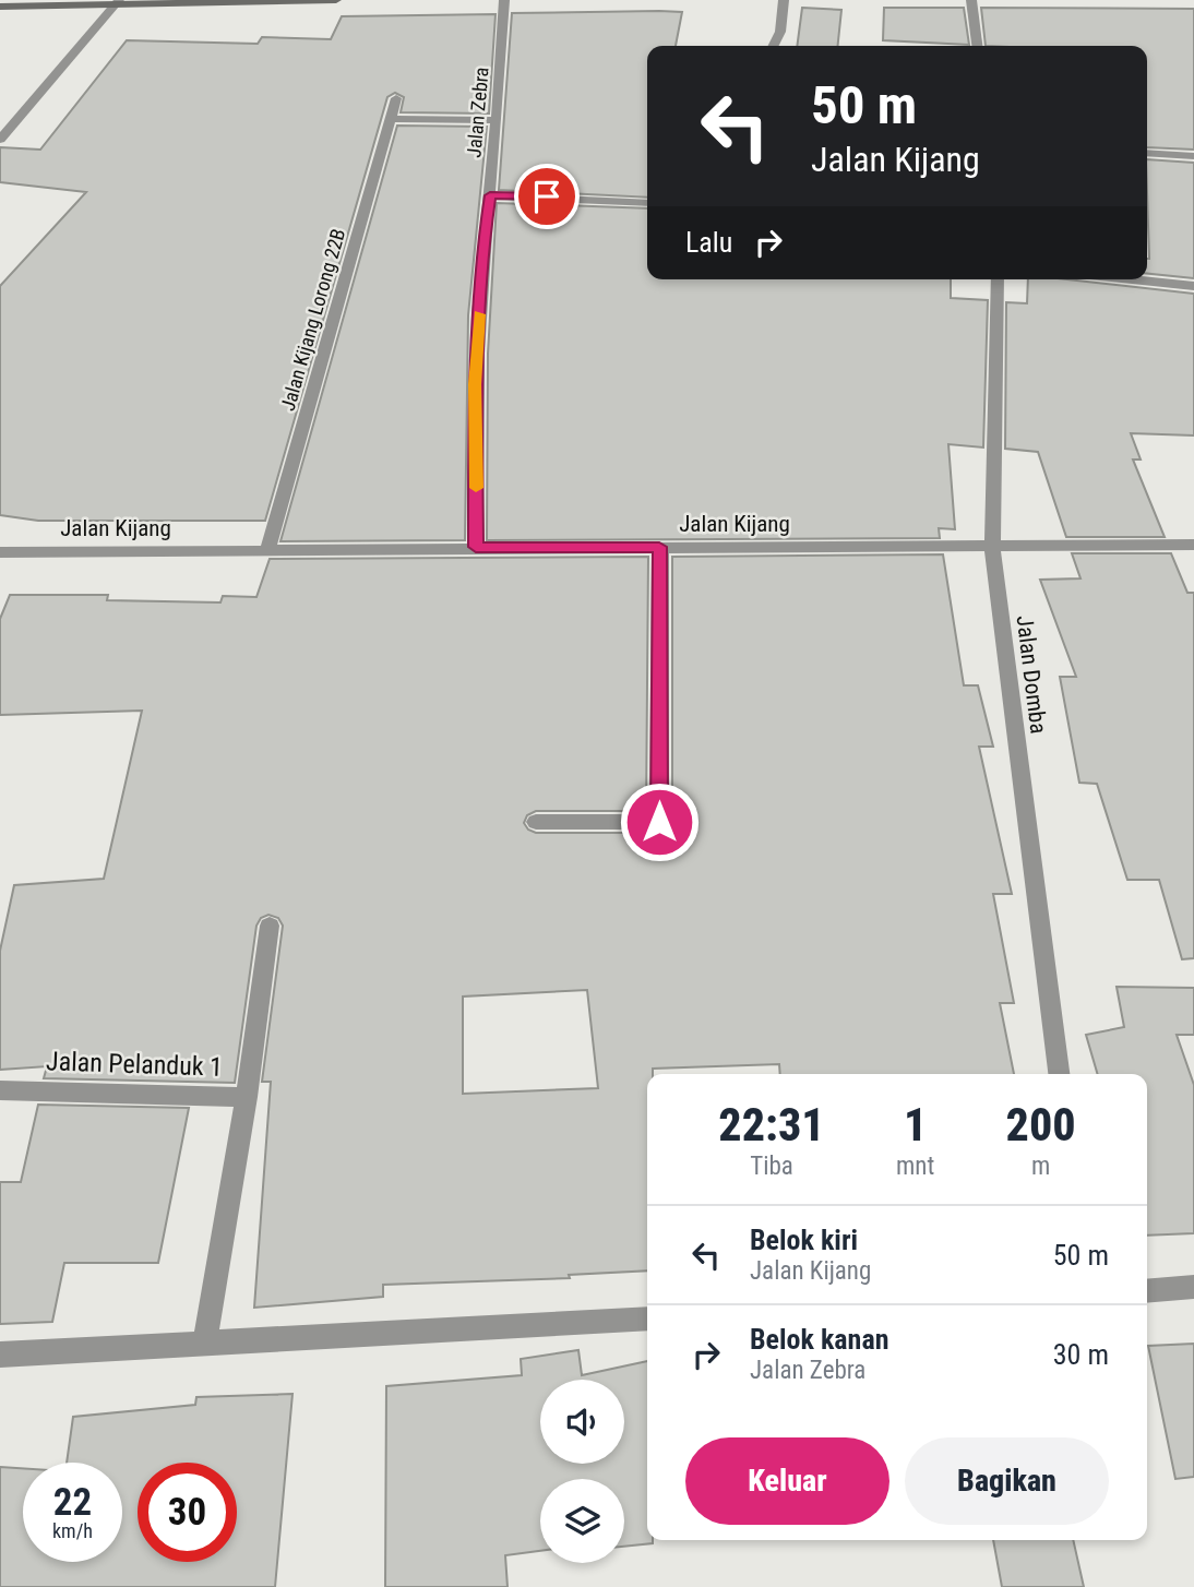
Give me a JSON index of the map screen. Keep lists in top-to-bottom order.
{
  "streets": {
    "street": [
      "Jalan Zebra",
      "Jalan Kijang Lorong 22B",
      "Jalan Kijang",
      "Jalan Domba",
      "Jalan Pelanduk 1"
    ]
  },
  "crossings": [
    ["Jalan Zebra", "Jalan Kijang"],
    ["Jalan Kijang Lorong 22B", "Jalan Kijang"],
    ["Jalan Kijang", "Jalan Domba"]
  ],
  "page": {
    "turn": ["50 m", "Jalan Kijang"],
    "then": "Lalu",
    "eta": [
      "22:31",
      "Tiba",
      "1",
      "mnt",
      "200",
      "m"
    ],
    "list": [
      {
        "name": "Belok kiri",
        "note": "Jalan Kijang",
        "value": "50 m"
      },
      {
        "name": "Belok kanan",
        "note": "Jalan Zebra",
        "value": "30 m"
      }
    ],
    "buttons": ["Keluar", "Bagikan"],
    "speed": "22 km/h",
    "limit": "30"
  }
}
